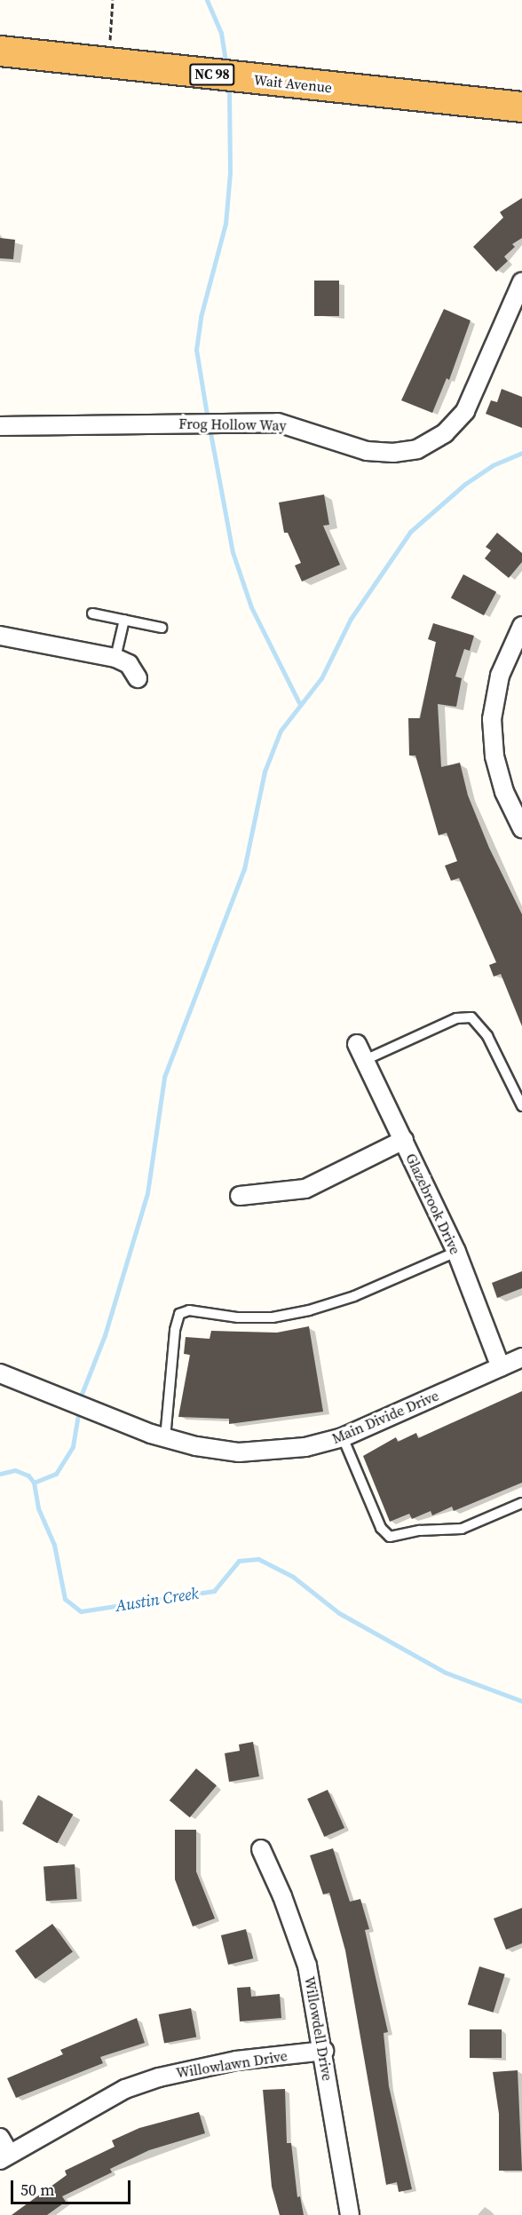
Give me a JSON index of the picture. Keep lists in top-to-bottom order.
{
  "streets": {
    "highway": ["NC 98", "Wait Avenue"],
    "street": [
      "Frog Hollow Way",
      "Glazebrook Drive",
      "Main Divide Drive",
      "Willowdell Drive",
      "Willowlawn Drive"
    ]
  },
  "crossings": [
    ["Glazebrook Drive", "Main Divide Drive"],
    ["Willowdell Drive", "Willowlawn Drive"]
  ],
  "water": ["Austin Creek"],
  "scale_bar": "50 m"
}
